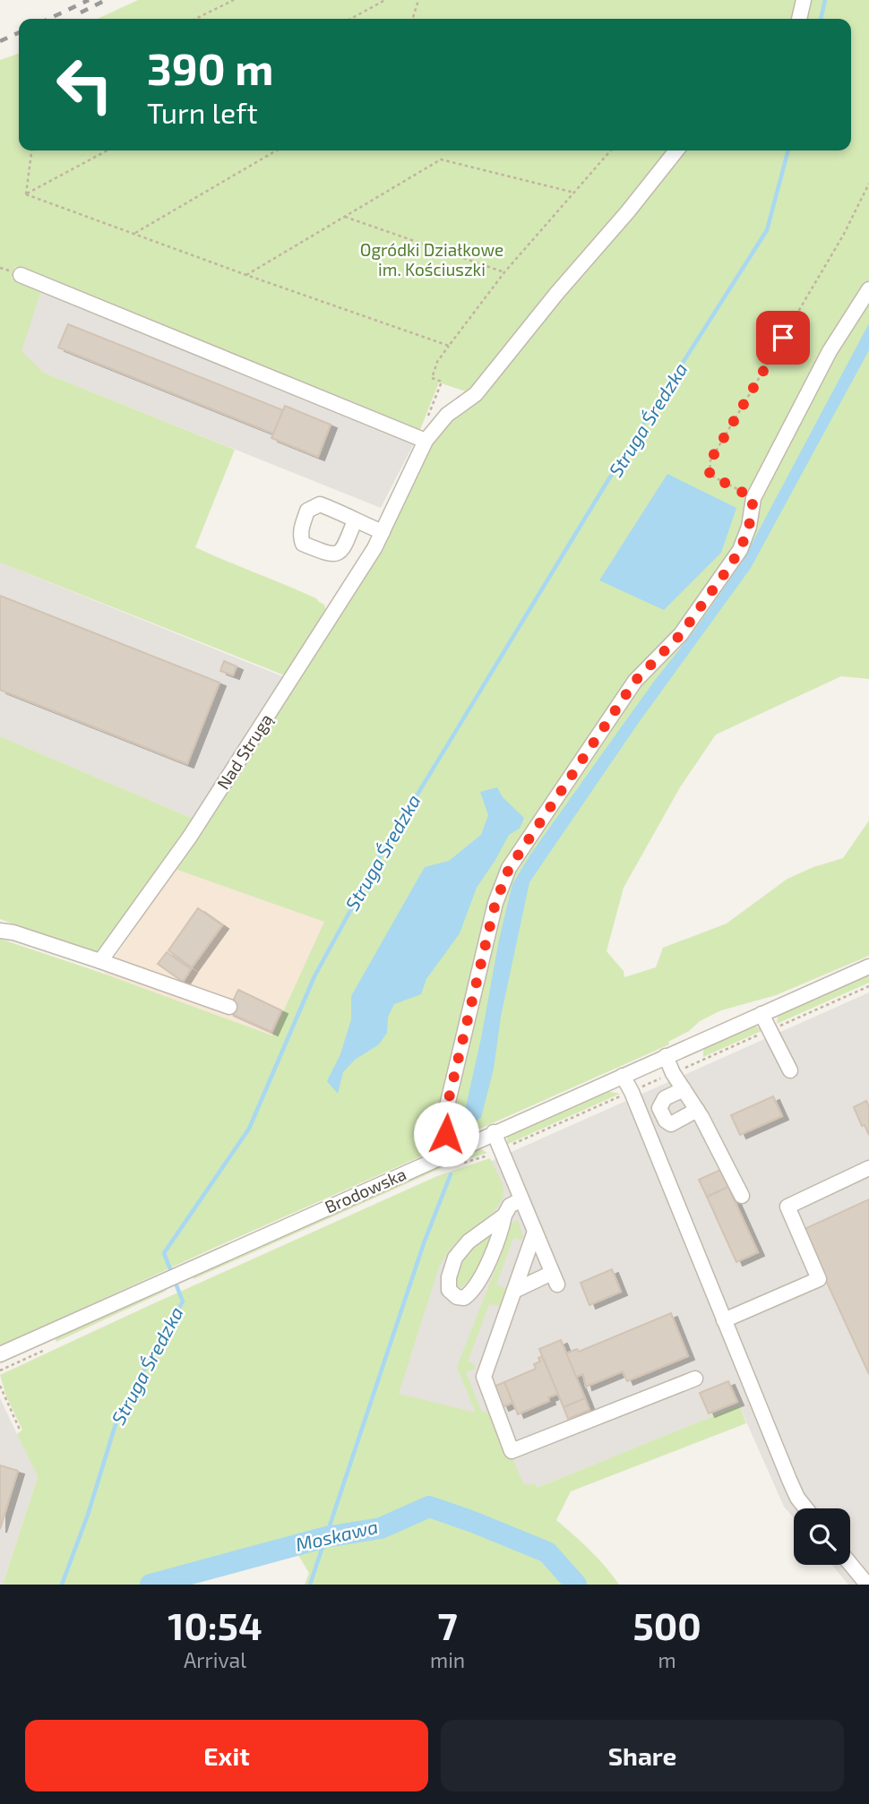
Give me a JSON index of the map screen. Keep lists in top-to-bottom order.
{
  "streets": {
    "street": ["Nad Strugą", "Brodowska"]
  },
  "water": ["Struga Średzka", "Moskawa"],
  "parks": ["Ogródki Działkowe im. Kościuszki"],
  "page": {
    "turn": ["390 m", "Turn left"],
    "eta": [
      "10:54",
      "Arrival",
      "7",
      "min",
      "500",
      "m"
    ],
    "buttons": ["Exit", "Share"]
  }
}
